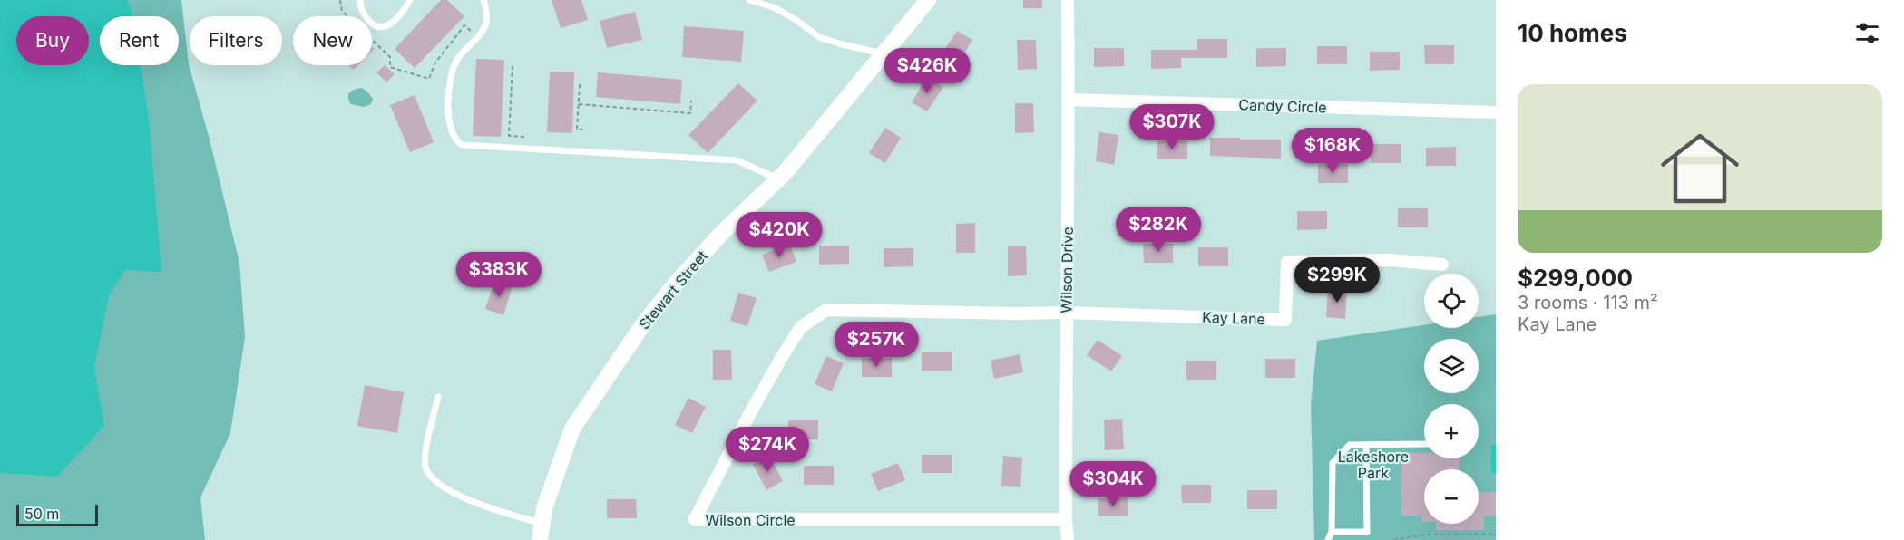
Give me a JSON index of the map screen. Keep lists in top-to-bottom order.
{
  "streets": {
    "street": [
      "Candy Circle",
      "Wilson Drive",
      "Stewart Street",
      "Kay Lane",
      "Wilson Circle"
    ]
  },
  "crossings": [
    ["Candy Circle", "Wilson Drive"],
    ["Wilson Drive", "Kay Lane"],
    ["Wilson Drive", "Wilson Circle"],
    ["Kay Lane", "Wilson Circle"]
  ],
  "parks": ["Lakeshore Park"],
  "scale_bar": "50 m",
  "page": {
    "heading": "10 homes",
    "chip": [
      "Buy",
      "Rent",
      "Filters",
      "New"
    ],
    "price": [
      "$426K",
      "$307K",
      "$168K",
      "$282K",
      "$420K",
      "$383K",
      "$299K",
      "$257K",
      "$274K",
      "$304K"
    ],
    "list": [
      {
        "name": "$299,000",
        "note": "3 rooms · 113 m² · Kay Lane"
      }
    ],
    "map_buttons": ["+", "−"],
    "scale": "50 m"
  }
}
